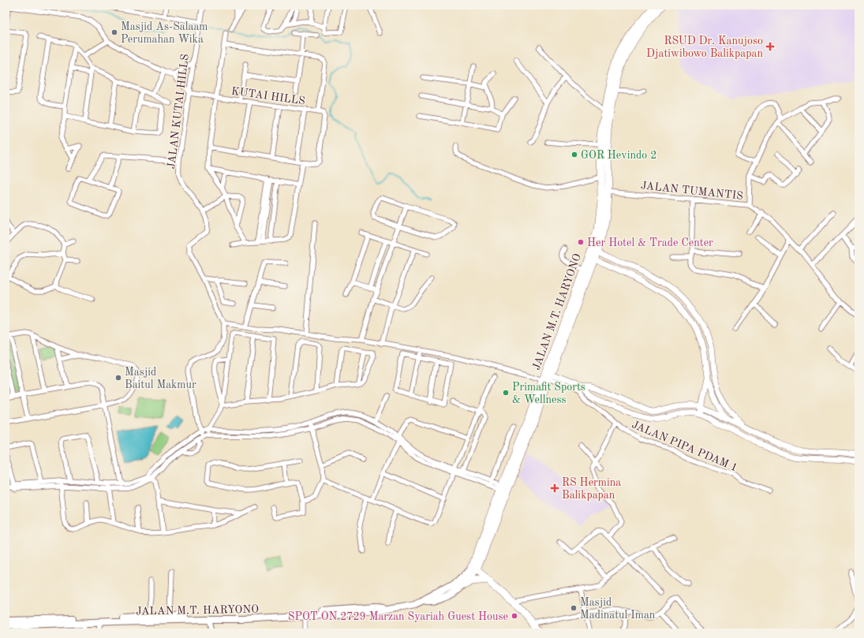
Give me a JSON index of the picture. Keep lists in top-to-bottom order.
{
  "streets": {
    "highway": ["JALAN M.T. HARYONO"],
    "street": [
      "KUTAI HILLS",
      "JALAN KUTAI HILLS",
      "JALAN TUMANTIS",
      "JALAN PIPA PDAM 1"
    ]
  },
  "crossings": [
    ["KUTAI HILLS", "JALAN KUTAI HILLS"],
    ["JALAN KUTAI HILLS", "JALAN PIPA PDAM 1"],
    ["JALAN TUMANTIS", "JALAN M.T. HARYONO"],
    ["JALAN M.T. HARYONO", "JALAN PIPA PDAM 1"]
  ],
  "places": {
    "other": [
      "Masjid As-Salaam Perumahan Wika",
      "GOR Hevindo 2",
      "Her Hotel & Trade Center",
      "Masjid Baitul Makmur",
      "Primafit Sports & Wellness",
      "Masjid Madinatul Iman",
      "SPOT ON 2729 Marzan Syariah Guest House"
    ],
    "health": ["RSUD Dr. Kanujoso Djatiwibowo Balikpapan", "RS Hermina Balikpapan"]
  }
}
